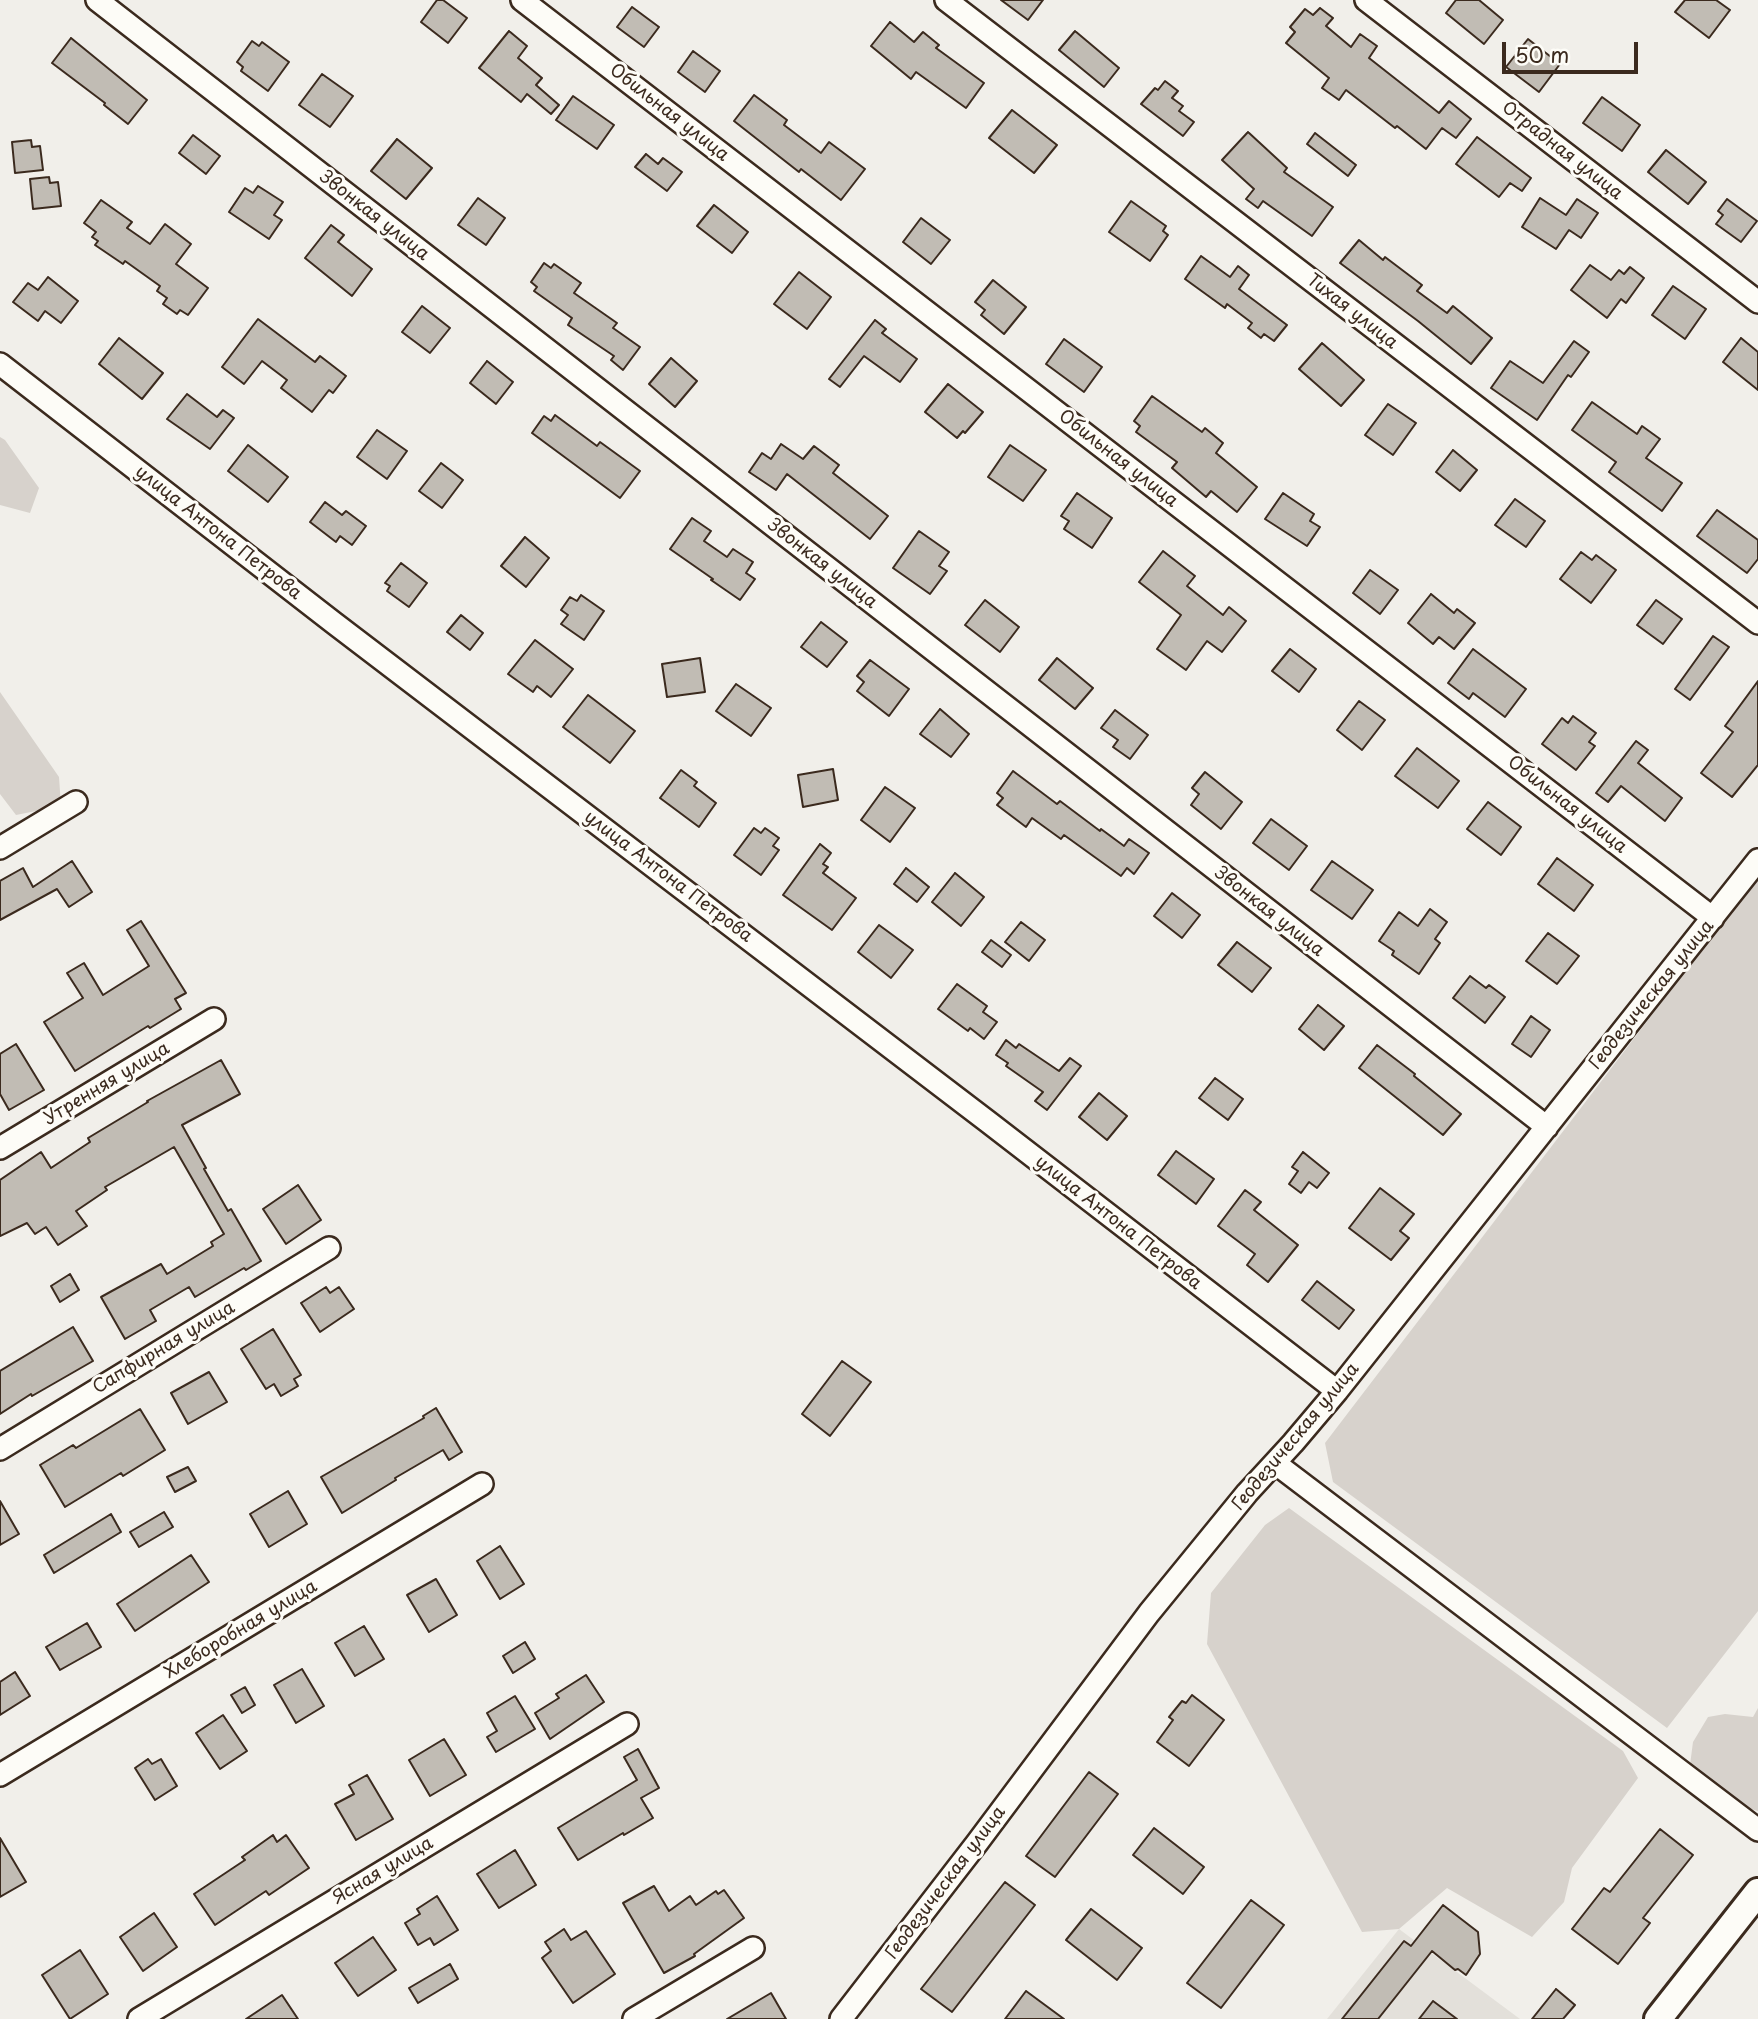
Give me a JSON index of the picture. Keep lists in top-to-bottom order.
{
  "streets": {
    "street": [
      "Обильная улица",
      "Отрадная улица",
      "Звонкая улица",
      "Тихая улица",
      "улица Антона Петрова",
      "Геодезическая улица",
      "Утренняя улица",
      "Сапфирная улица",
      "Хлеборобная улица",
      "Ясная улица"
    ]
  },
  "crossings": [
    ["Обильная улица", "Геодезическая улица"],
    ["Звонкая улица", "Геодезическая улица"],
    ["улица Антона Петрова", "Геодезическая улица"]
  ],
  "scale_bar": "50 m"
}
